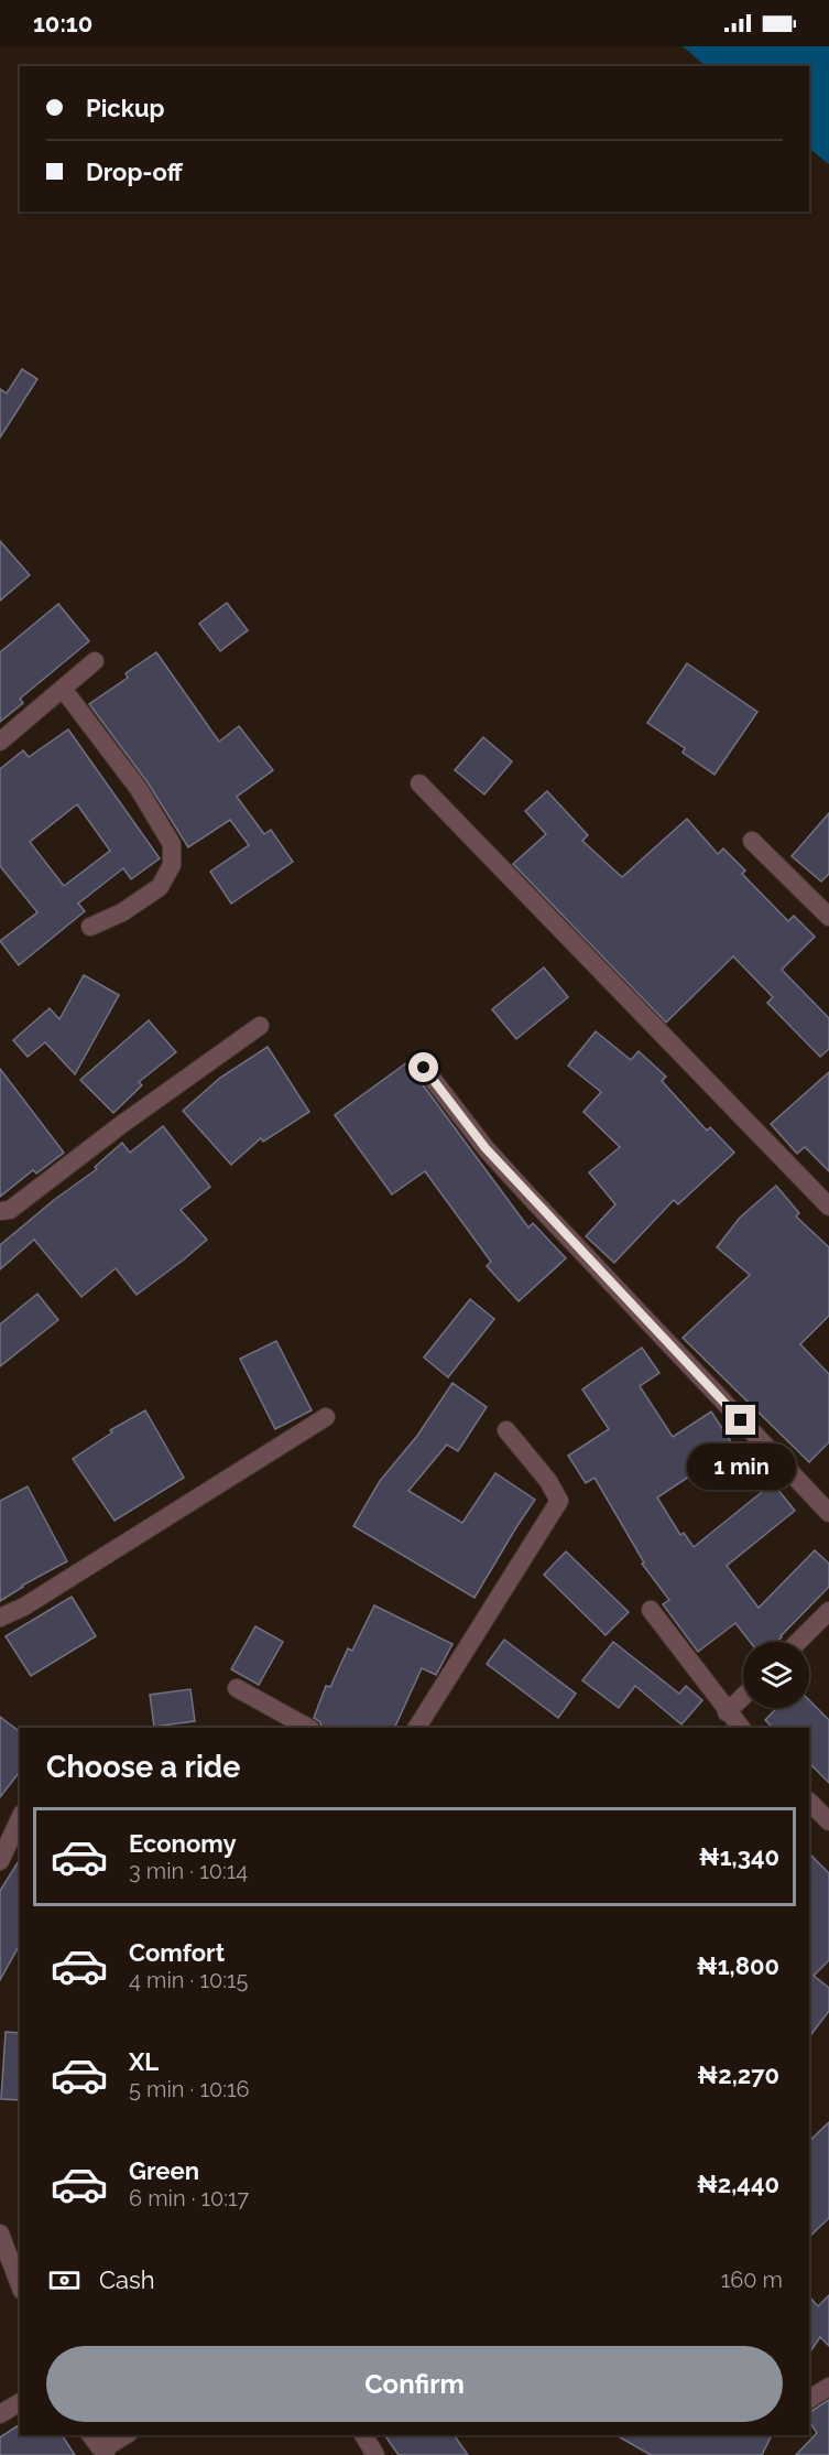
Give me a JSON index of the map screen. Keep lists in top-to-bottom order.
{
  "page": {
    "status": "10:10",
    "banner": ["Pickup", "Drop-off"],
    "bubble": "1 min",
    "heading": "Choose a ride",
    "list": [
      {
        "name": "Economy",
        "note": "3 min · 10:14",
        "value": "₦1,340"
      },
      {
        "name": "Comfort",
        "note": "4 min · 10:15",
        "value": "₦1,800"
      },
      {
        "name": "XL",
        "note": "5 min · 10:16",
        "value": "₦2,270"
      },
      {
        "name": "Green",
        "note": "6 min · 10:17",
        "value": "₦2,440"
      }
    ],
    "pay": ["Cash", "160 m"],
    "buttons": "Confirm"
  }
}
